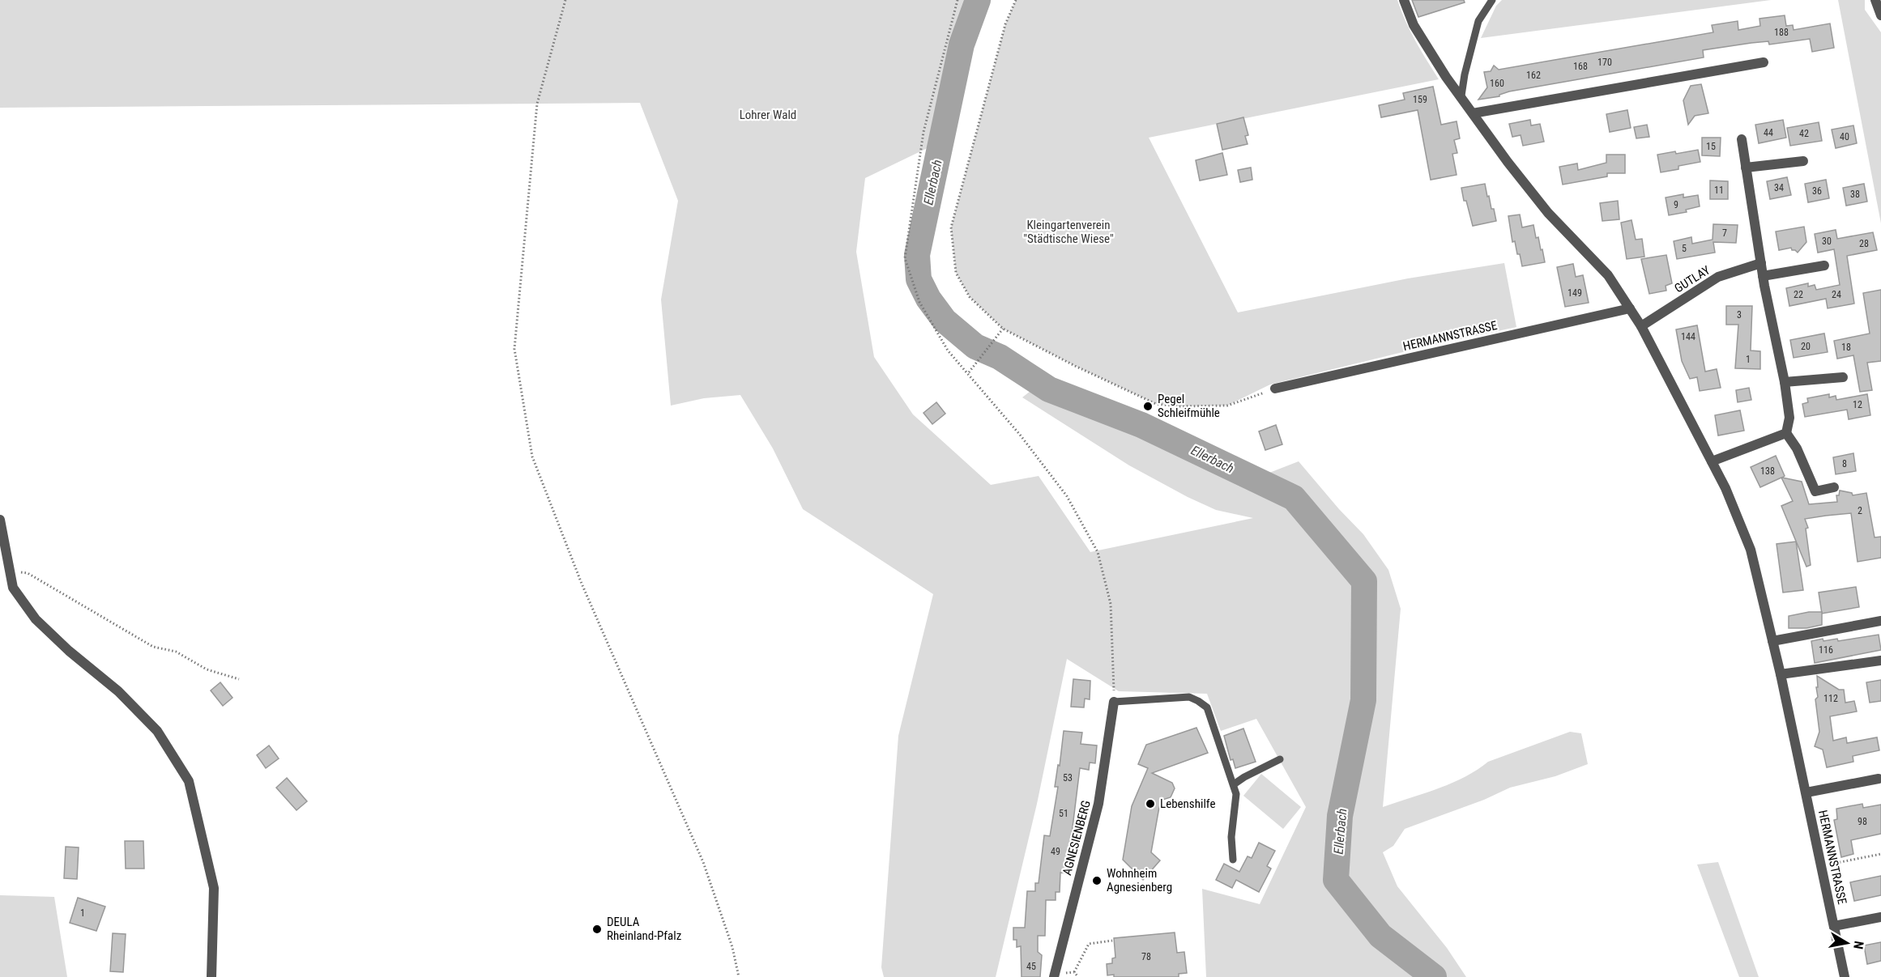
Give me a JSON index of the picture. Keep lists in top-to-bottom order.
{
  "streets": {
    "street": ["GUTLAY", "HERMANNSTRASSE", "AGNESIENBERG"]
  },
  "crossings": [
    ["GUTLAY", "HERMANNSTRASSE"]
  ],
  "water": ["Ellerbach"],
  "parks": ["Lohrer Wald", "Kleingartenverein \"Städtische Wiese\""],
  "places": [
    "Pegel Schleifmühle",
    "Lebenshilfe",
    "Wohnheim Agnesienberg",
    "DEULA Rheinland-Pfalz"
  ],
  "house_numbers": [
    "188",
    "170",
    "168",
    "162",
    "160",
    "159",
    "44",
    "42",
    "40",
    "15",
    "34",
    "11",
    "36",
    "38",
    "9",
    "7",
    "30",
    "28",
    "5",
    "149",
    "22",
    "24",
    "3",
    "144",
    "20",
    "18",
    "1",
    "12",
    "8",
    "138",
    "2",
    "116",
    "112",
    "53",
    "51",
    "98",
    "49",
    "1",
    "78",
    "45"
  ],
  "north": "right"
}
